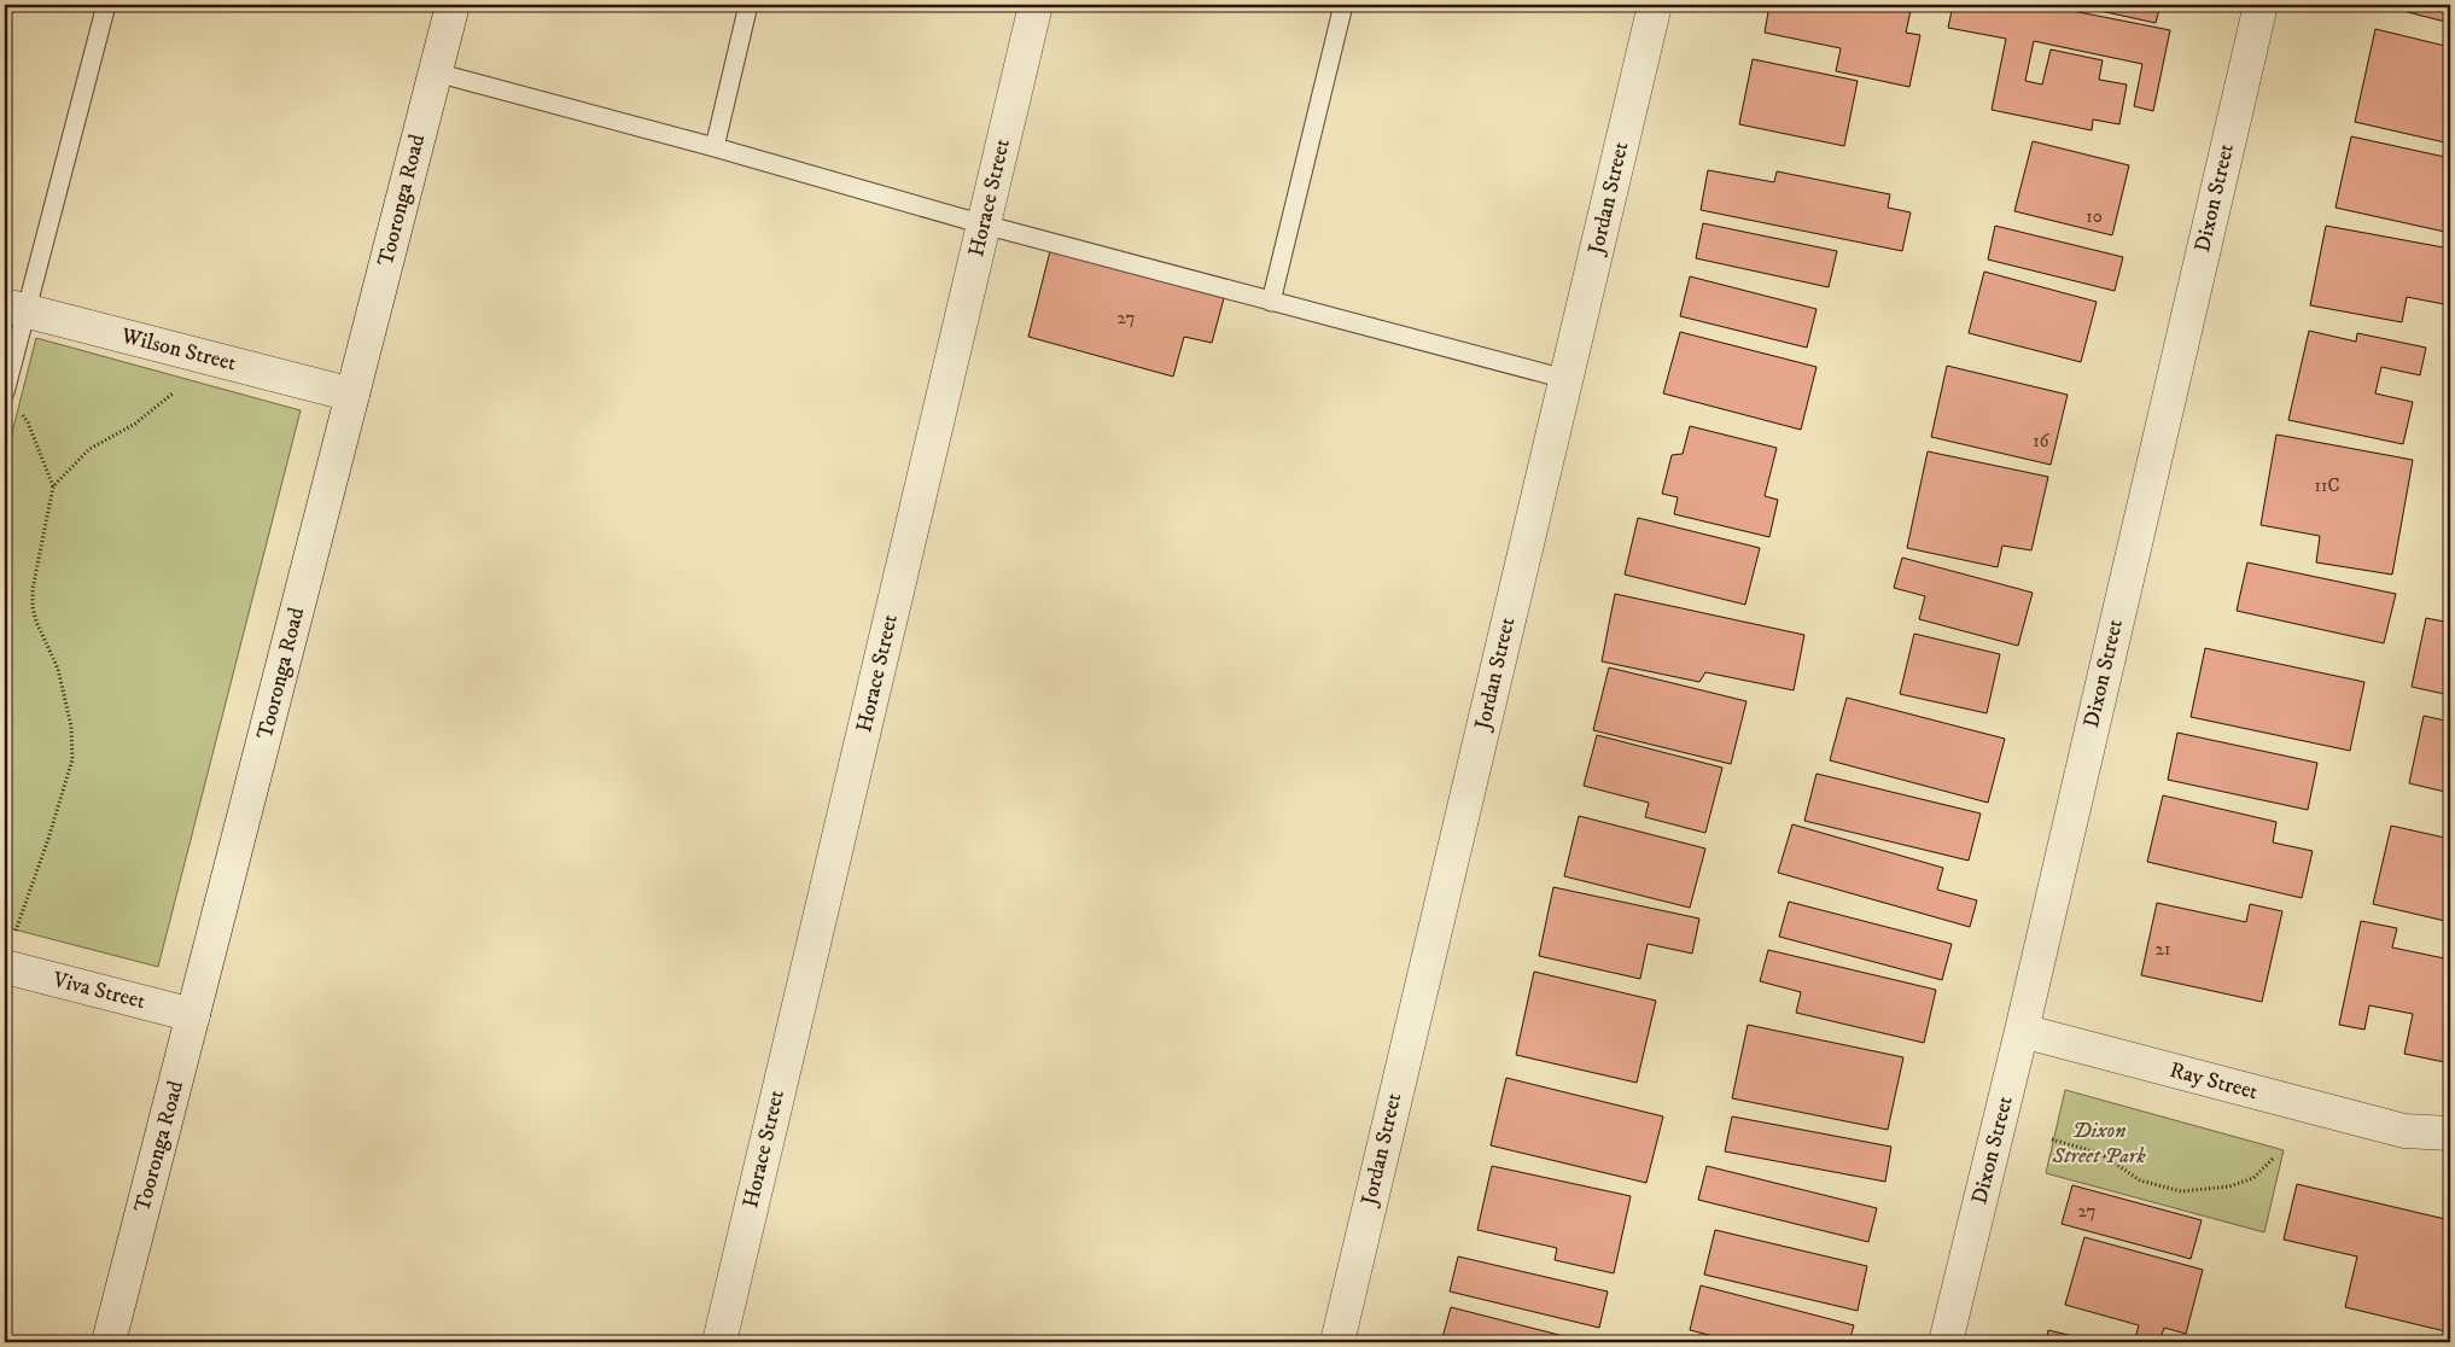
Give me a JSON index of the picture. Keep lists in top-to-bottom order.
{
  "streets": {
    "street": [
      "Horace Street",
      "Jordan Street",
      "Dixon Street",
      "Tooronga Road",
      "Wilson Street",
      "Viva Street",
      "Ray Street"
    ]
  },
  "crossings": [
    ["Dixon Street", "Ray Street"],
    ["Tooronga Road", "Wilson Street"],
    ["Tooronga Road", "Viva Street"]
  ],
  "parks": ["Dixon Street Park"],
  "house_numbers": [
    "10",
    "27",
    "16",
    "11C",
    "21",
    "27"
  ]
}
